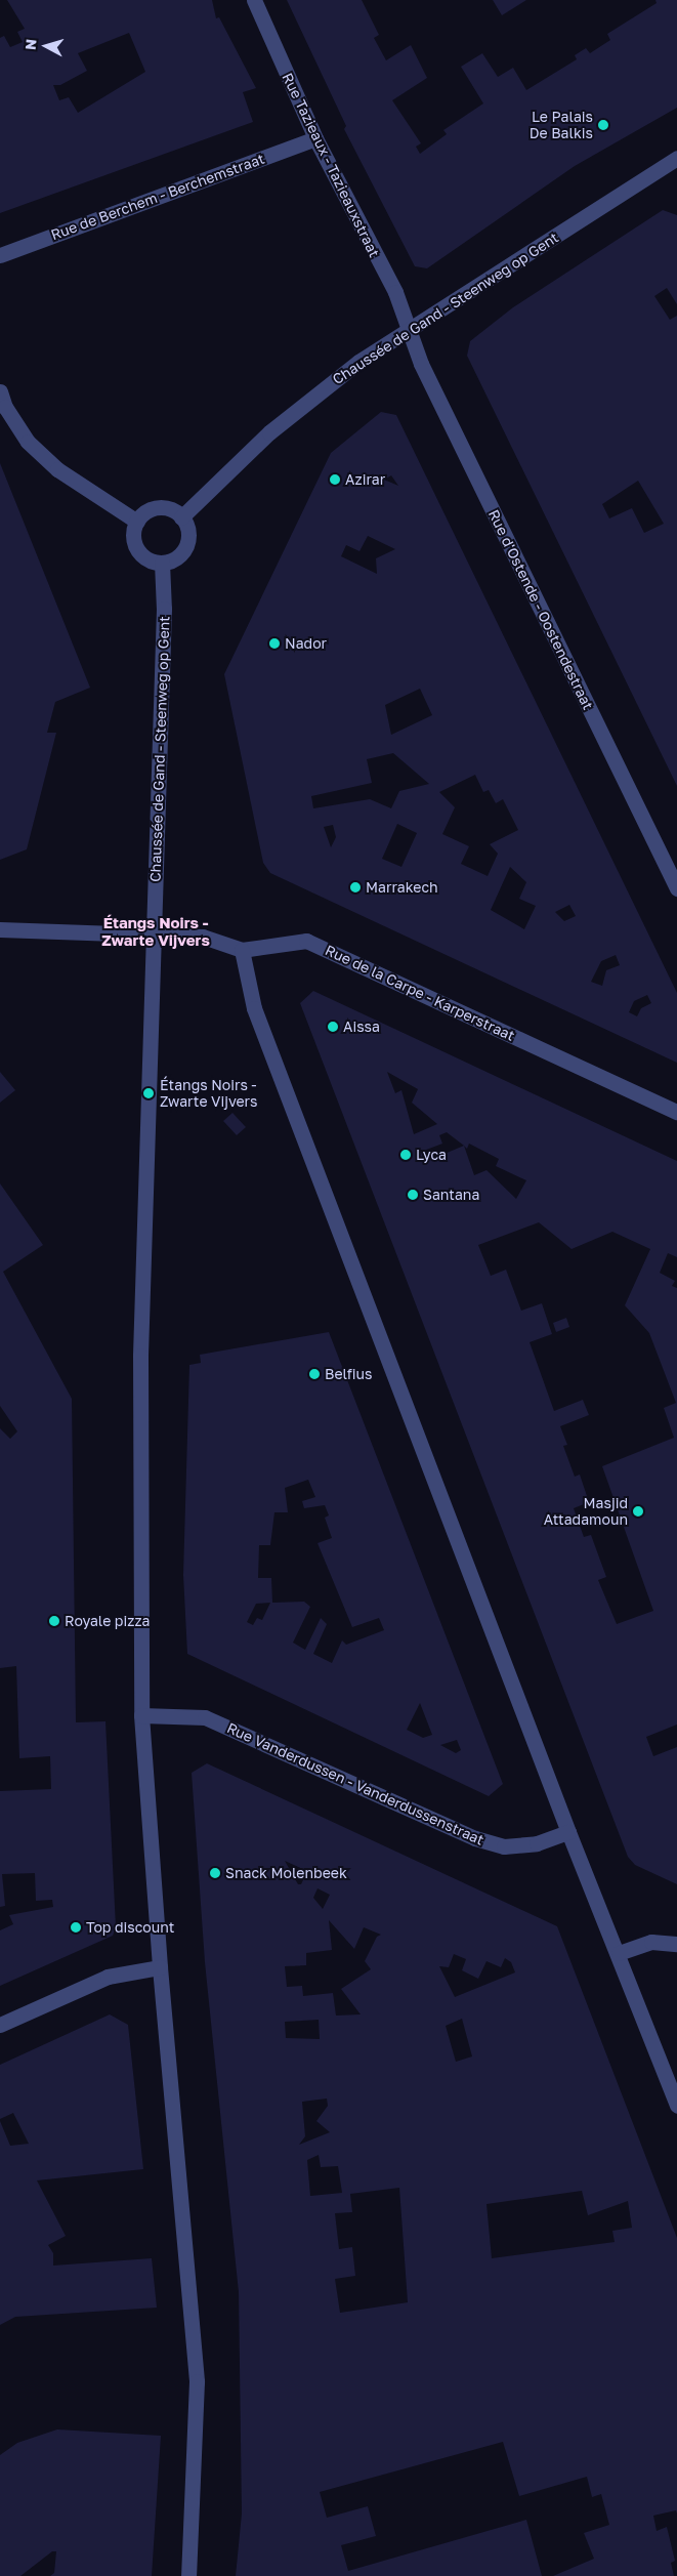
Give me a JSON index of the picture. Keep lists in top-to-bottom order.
{
  "streets": {
    "street": [
      "Rue Tazieaux - Tazieauxstraat",
      "Rue de Berchem - Berchemstraat",
      "Chaussée de Gand - Steenweg op Gent",
      "Rue d'Ostende - Oostendestraat",
      "Rue de la Carpe - Karperstraat",
      "Rue Vanderdussen - Vanderdussenstraat"
    ]
  },
  "crossings": [
    ["Rue Tazieaux - Tazieauxstraat", "Rue de Berchem - Berchemstraat"],
    ["Rue Tazieaux - Tazieauxstraat", "Chaussée de Gand - Steenweg op Gent"],
    ["Rue Tazieaux - Tazieauxstraat", "Rue d'Ostende - Oostendestraat"],
    ["Chaussée de Gand - Steenweg op Gent", "Rue d'Ostende - Oostendestraat"],
    ["Chaussée de Gand - Steenweg op Gent", "Rue de la Carpe - Karperstraat"],
    ["Chaussée de Gand - Steenweg op Gent", "Rue Vanderdussen - Vanderdussenstraat"]
  ],
  "districts": ["Étangs Noirs - Zwarte Vijvers"],
  "places": [
    "Le Palais De Balkis",
    "Azirar",
    "Nador",
    "Marrakech",
    "Aissa",
    "Étangs Noirs - Zwarte Vijvers",
    "Lyca",
    "Santana",
    "Belfius",
    "Masjid Attadamoun",
    "Royale pizza",
    "Snack Molenbeek",
    "Top discount"
  ],
  "north": "left"
}
